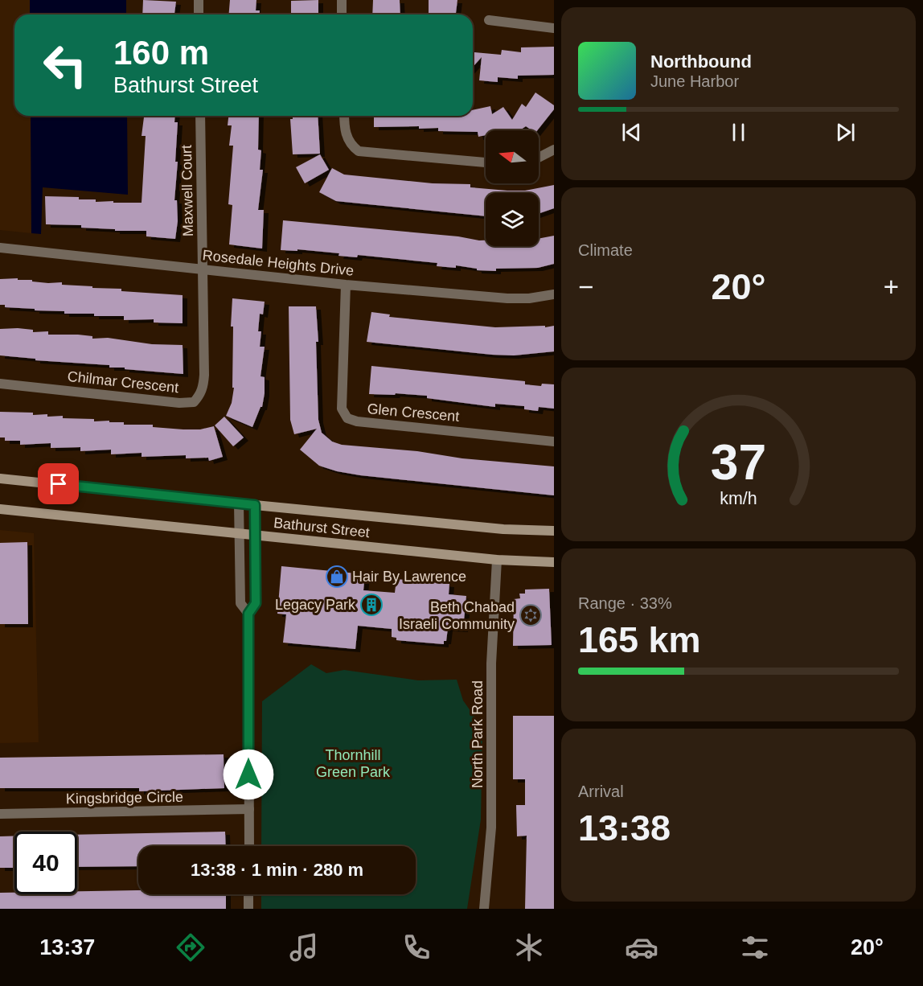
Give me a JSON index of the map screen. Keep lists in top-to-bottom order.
{
  "streets": {
    "main road": ["Bathurst Street"],
    "street": [
      "Maxwell Court",
      "Rosedale Heights Drive",
      "Chilmar Crescent",
      "Glen Crescent",
      "North Park Road",
      "Kingsbridge Circle"
    ]
  },
  "crossings": [
    ["Maxwell Court", "Rosedale Heights Drive"],
    ["Maxwell Court", "Chilmar Crescent"],
    ["Rosedale Heights Drive", "Chilmar Crescent"],
    ["Rosedale Heights Drive", "Glen Crescent"],
    ["Bathurst Street", "North Park Road"]
  ],
  "parks": ["Thornhill Green Park"],
  "places": {
    "shop": ["Hair By Lawrence"],
    "building": ["Legacy Park"],
    "synagogue": ["Beth Chabad Israeli Community"]
  },
  "north": "left",
  "page": {
    "turn": ["160 m", "Bathurst Street"],
    "song": ["Northbound", "June Harbor"],
    "tile": [
      "Climate",
      ["Range · 33%", "165 km"],
      ["Arrival", "13:38"]
    ],
    "heat": ["−", "20°", "+"],
    "limit": "40",
    "trip": "13:38 · 1 min · 280 m",
    "tabs": ["13:37", "20°"],
    "gauge": ["37", "km/h"]
  }
}
